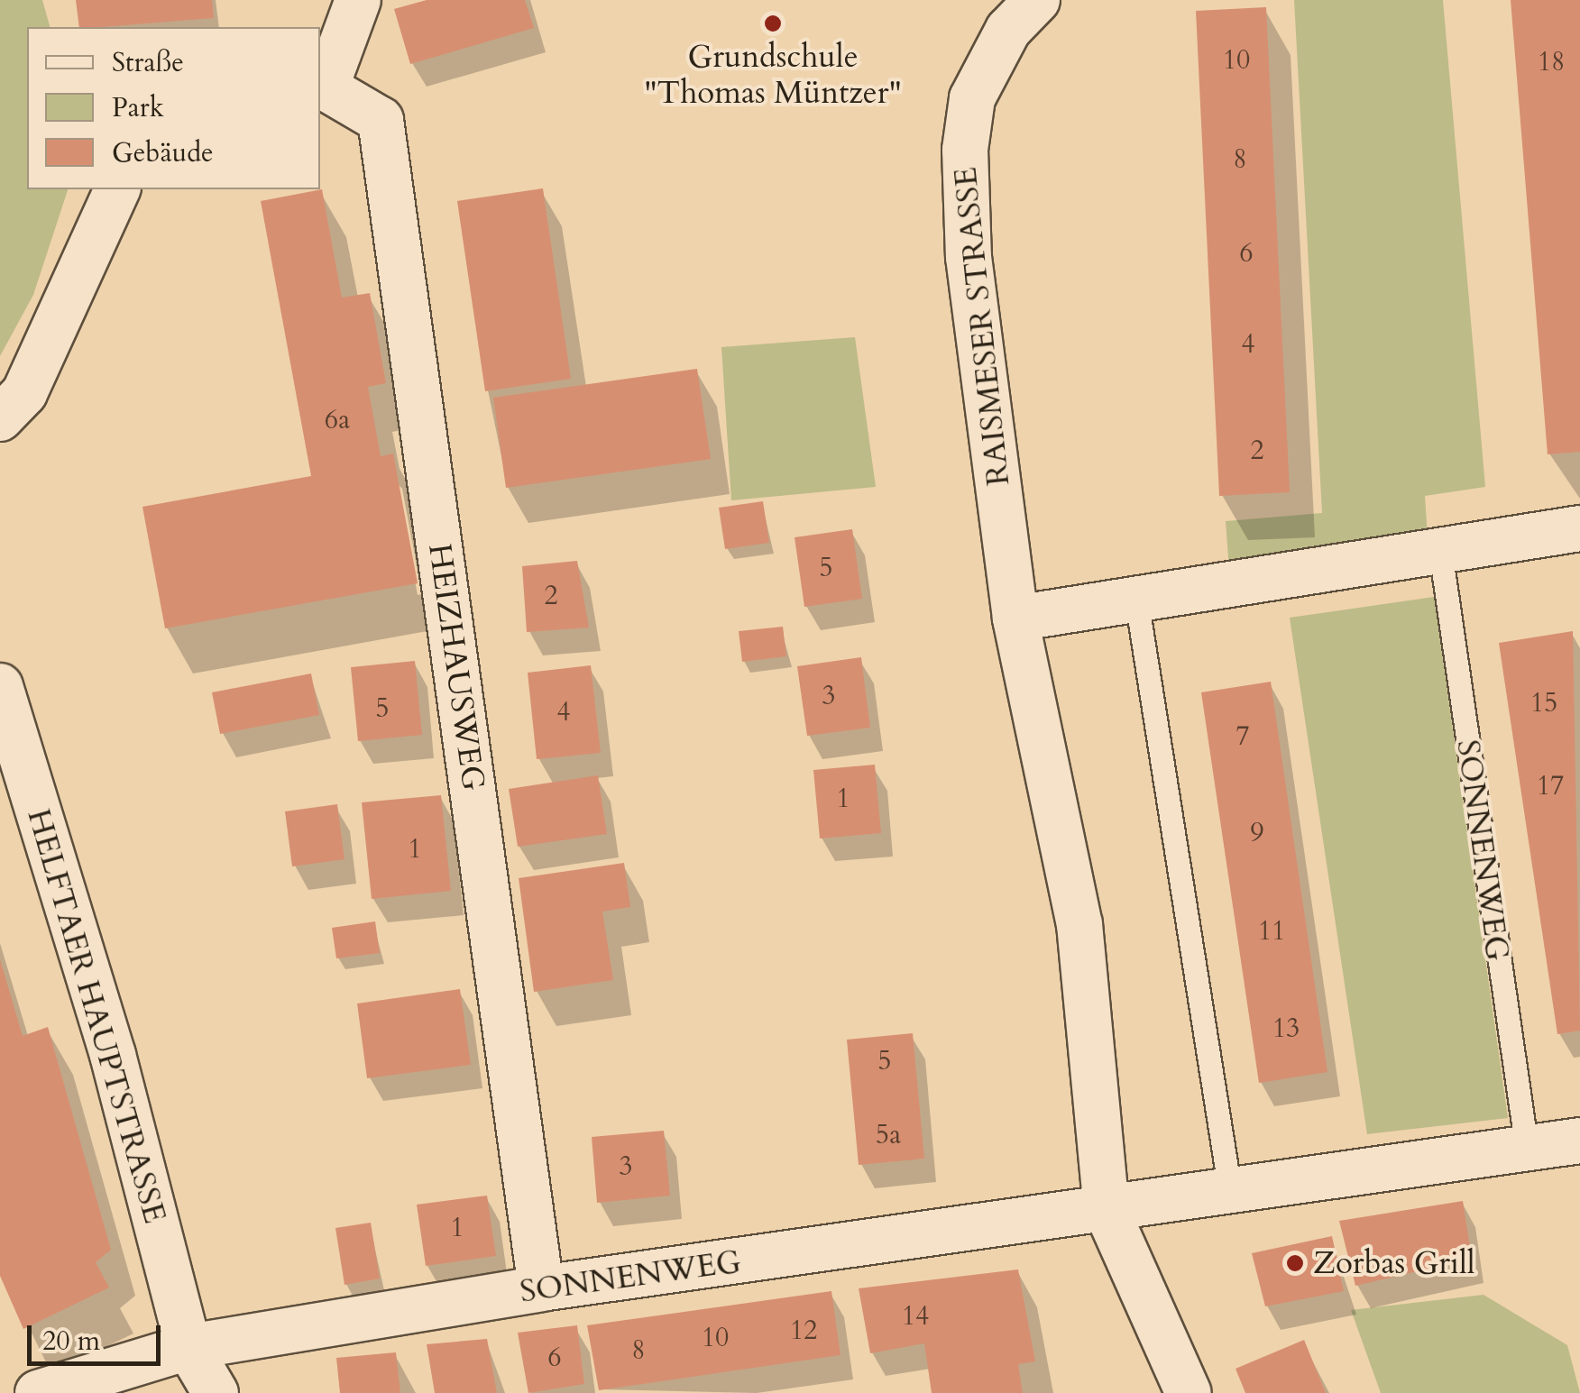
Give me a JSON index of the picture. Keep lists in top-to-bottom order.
{
  "streets": {
    "street": [
      "RAISMESER STRASSE",
      "HEIZHAUSWEG",
      "SONNENWEG",
      "HELFTAER HAUPTSTRASSE"
    ]
  },
  "crossings": [
    ["RAISMESER STRASSE", "SONNENWEG"],
    ["HEIZHAUSWEG", "SONNENWEG"],
    ["SONNENWEG", "HELFTAER HAUPTSTRASSE"]
  ],
  "places": ["Grundschule \"Thomas Müntzer\"", "Zorbas Grill"],
  "house_numbers": [
    "10",
    "18",
    "8",
    "6",
    "4",
    "6a",
    "2",
    "5",
    "2",
    "3",
    "15",
    "5",
    "4",
    "7",
    "17",
    "1",
    "9",
    "1",
    "11",
    "13",
    "5",
    "5a",
    "3",
    "1",
    "14",
    "12",
    "10",
    "8",
    "6"
  ],
  "legend": ["Straße", "Park", "Gebäude"],
  "scale_bar": "20 m"
}
